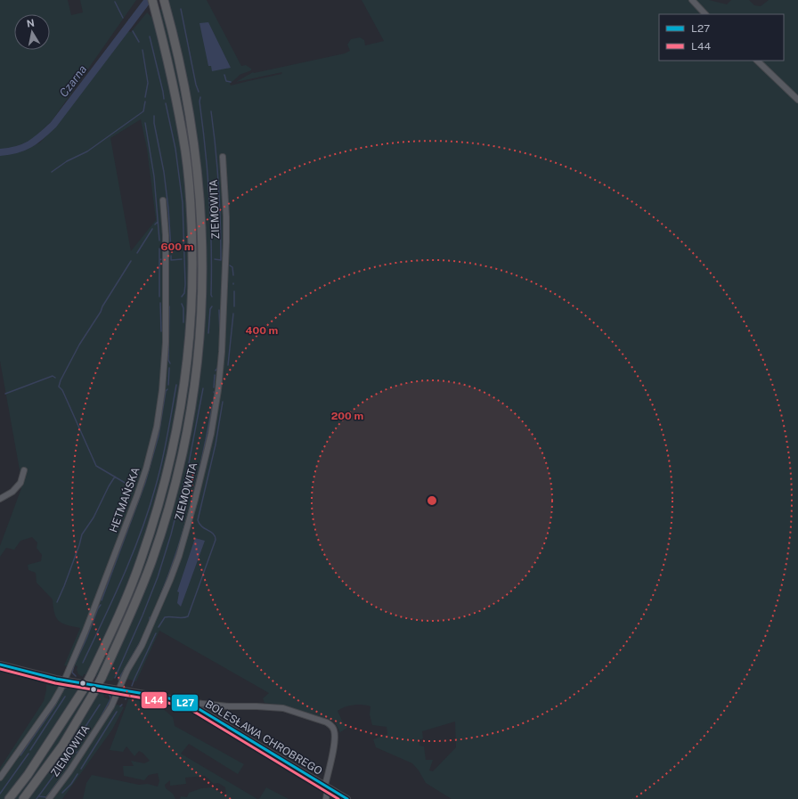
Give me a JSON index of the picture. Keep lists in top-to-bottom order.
{
  "streets": {
    "street": ["ZIEMOWITA", "HETMAŃSKA", "BOLESŁAWA CHROBREGO"]
  },
  "crossings": [
    ["ZIEMOWITA", "BOLESŁAWA CHROBREGO"],
    ["HETMAŃSKA", "BOLESŁAWA CHROBREGO"]
  ],
  "water": ["Czarna"],
  "lines": ["transit line L27", "transit line L44"],
  "legend": ["L27", "L44"],
  "north": "top",
  "rings": ["600 m", "400 m", "200 m"]
}
